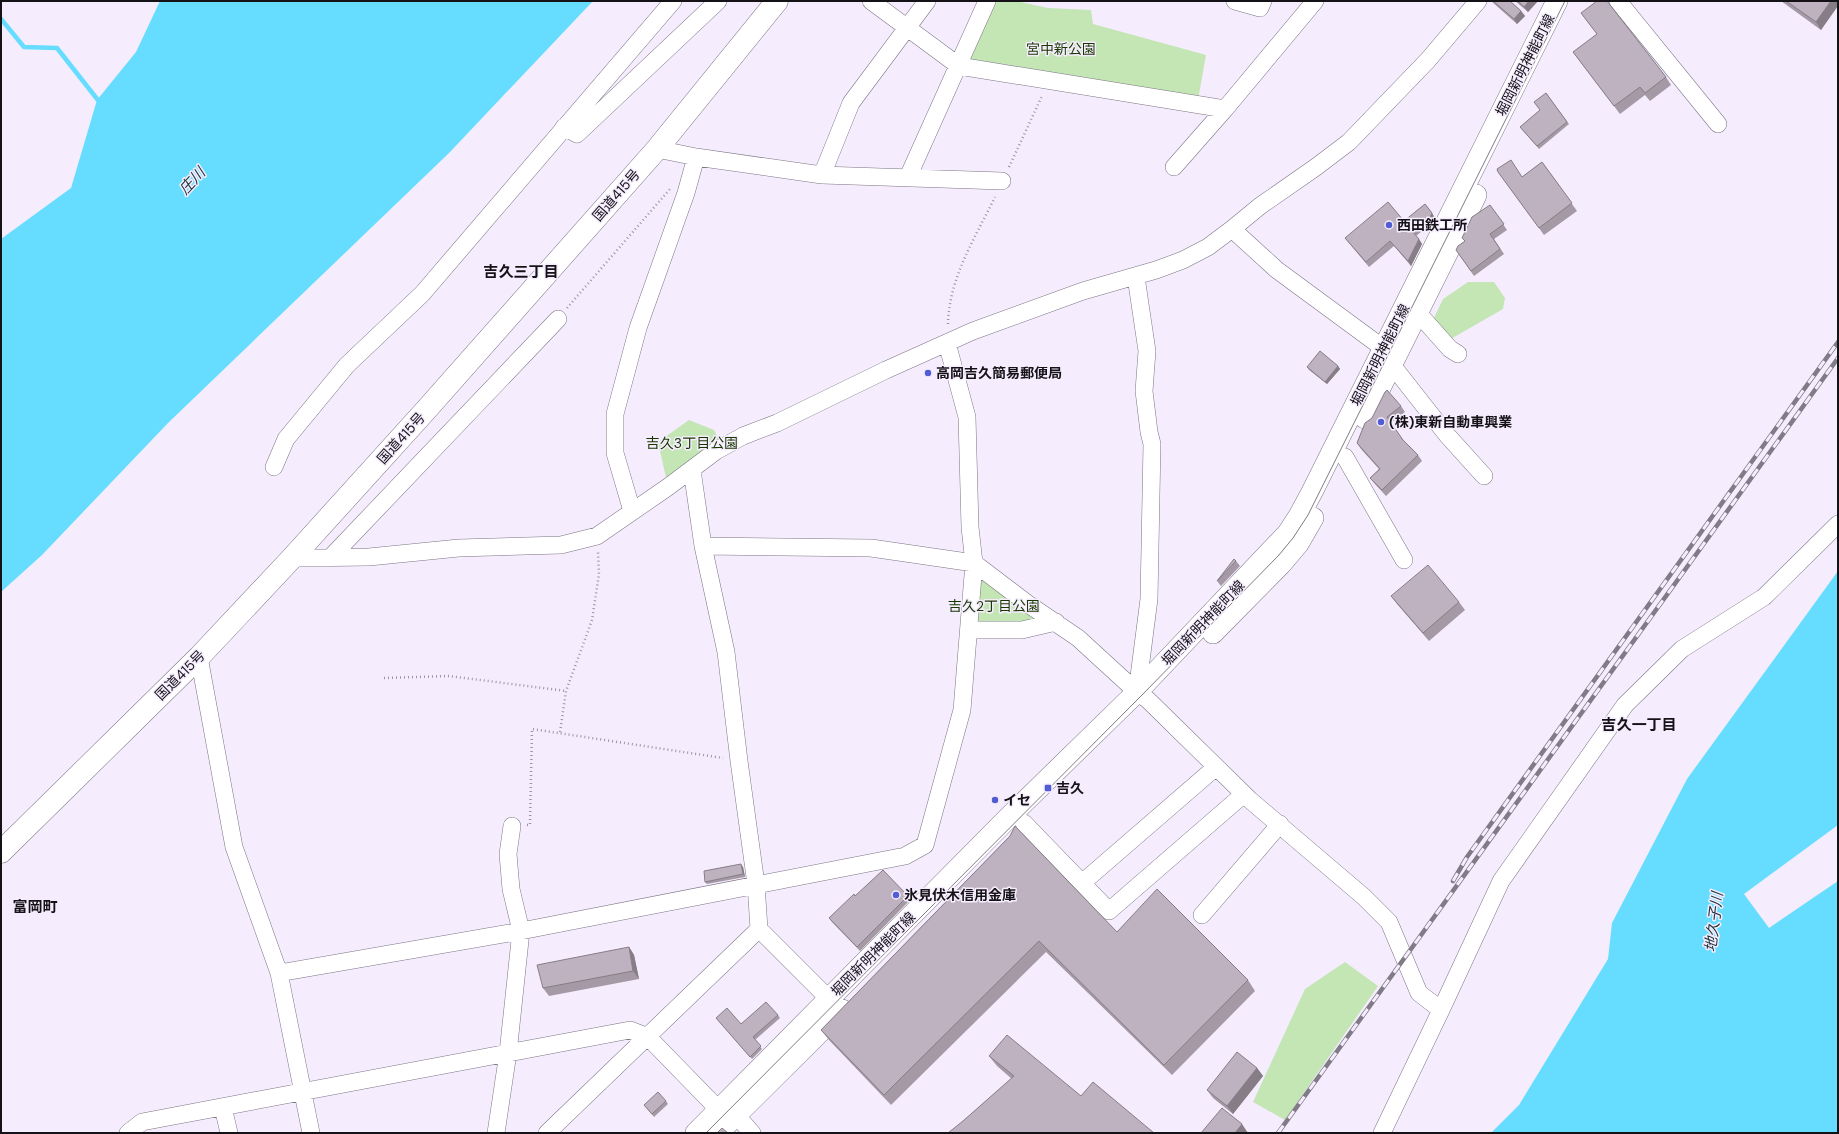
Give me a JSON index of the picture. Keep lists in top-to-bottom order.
{
  "streets": {
    "highway": ["国道415号"],
    "main road": ["堀岡新明神能町線"]
  },
  "districts": ["吉久三丁目", "吉久一丁目", "富岡町"],
  "water": ["庄川", "地久子川"],
  "parks": ["宮中新公園", "吉久3丁目公園", "吉久2丁目公園"],
  "places": {
    "other": [
      "西田鉄工所",
      "高岡吉久簡易郵便局",
      "(株)東新自動車興業",
      "イセ",
      "氷見伏木信用金庫"
    ],
    "transit": ["吉久"]
  }
}
